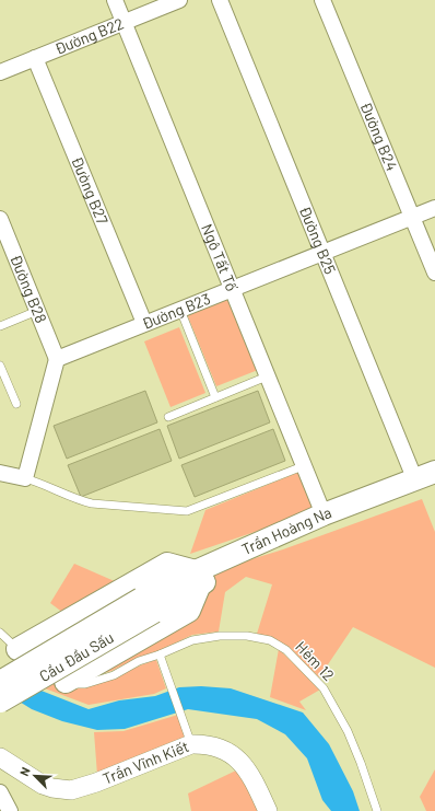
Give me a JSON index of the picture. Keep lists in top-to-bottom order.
{
  "streets": {
    "main road": ["Trần Hoàng Na", "Cầu Đầu Sấu"],
    "street": [
      "Đường B22",
      "Đường B24",
      "Đường B27",
      "Đường B25",
      "Ngô Tất Tố",
      "Đường B28",
      "Đường B23",
      "Trần Vĩnh Kiết"
    ],
    "lane": ["Hẻm 12"]
  },
  "crossings": [
    ["Đường B22", "Đường B27"],
    ["Đường B22", "Ngô Tất Tố"],
    ["Đường B24", "Đường B23"],
    ["Đường B27", "Đường B23"],
    ["Đường B25", "Đường B23"],
    ["Đường B25", "Trần Hoàng Na"],
    ["Ngô Tất Tố", "Đường B23"],
    ["Ngô Tất Tố", "Trần Hoàng Na"],
    ["Đường B28", "Đường B23"],
    ["Trần Hoàng Na", "Cầu Đầu Sấu"]
  ],
  "north": "top left"
}
